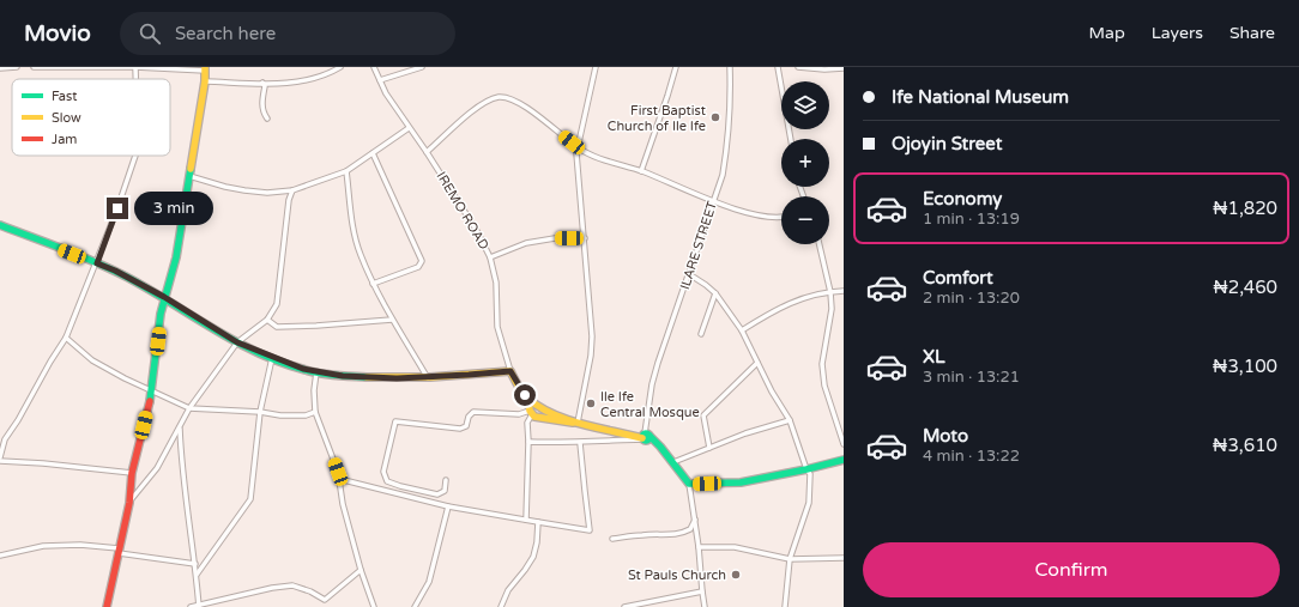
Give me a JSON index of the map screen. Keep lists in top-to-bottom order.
{
  "streets": {
    "street": ["IREMO ROAD", "ILARE STREET"]
  },
  "places": ["First Baptist Church of Ile Ife", "Ile Ife Central Mosque", "St Pauls Church"],
  "legend": ["Fast", "Slow", "Jam"],
  "page": {
    "header": "Movio",
    "search": "Search here",
    "nav": ["Map", "Layers", "Share"],
    "banner": ["Ife National Museum", "Ojoyin Street"],
    "map_buttons": ["+", "−"],
    "list": [
      {
        "name": "Economy",
        "note": "1 min · 13:19",
        "value": "₦1,820"
      },
      {
        "name": "Comfort",
        "note": "2 min · 13:20",
        "value": "₦2,460"
      },
      {
        "name": "XL",
        "note": "3 min · 13:21",
        "value": "₦3,100"
      },
      {
        "name": "Moto",
        "note": "4 min · 13:22",
        "value": "₦3,610"
      }
    ],
    "bubble": "3 min",
    "buttons": "Confirm"
  }
}
